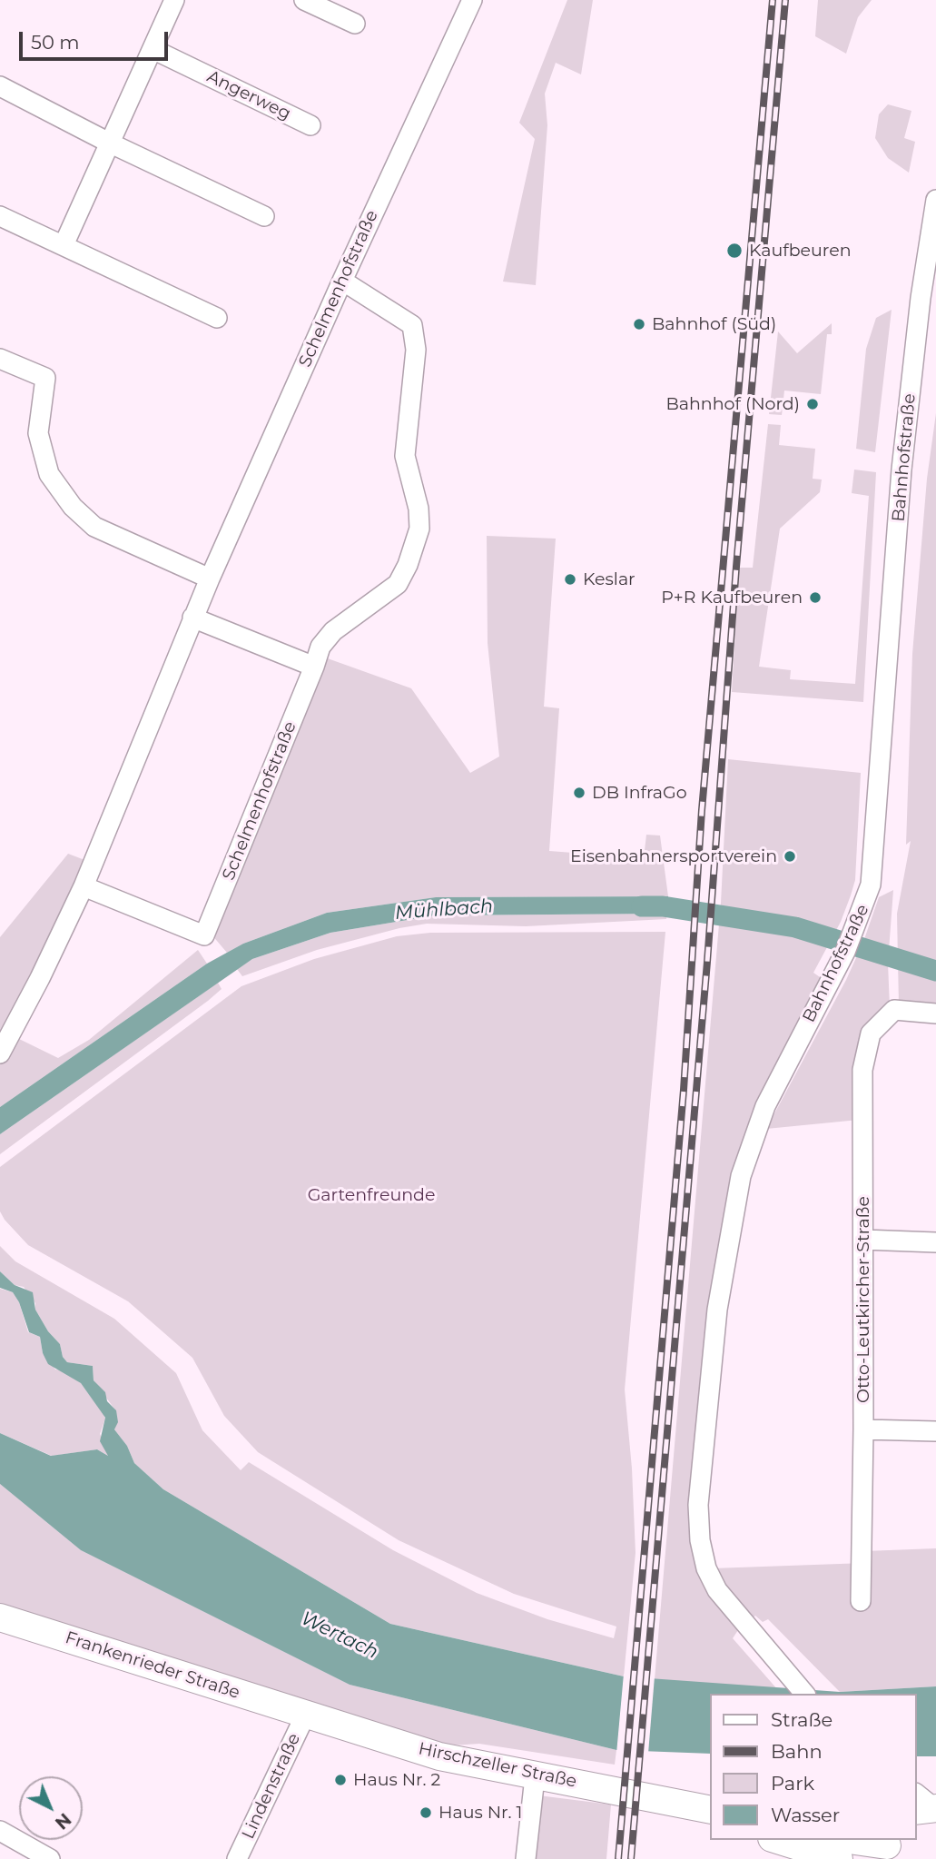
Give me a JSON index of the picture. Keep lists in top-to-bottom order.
{
  "streets": {
    "street": [
      "Angerweg",
      "Schelmenhofstraße",
      "Bahnhofstraße",
      "Otto-Leutkircher-Straße",
      "Frankenrieder Straße",
      "Hirschzeller Straße",
      "Lindenstraße"
    ]
  },
  "crossings": [
    ["Frankenrieder Straße", "Hirschzeller Straße"],
    ["Frankenrieder Straße", "Lindenstraße"],
    ["Hirschzeller Straße", "Lindenstraße"]
  ],
  "water": ["Mühlbach", "Wertach"],
  "parks": ["Gartenfreunde"],
  "places": [
    "Kaufbeuren",
    "Bahnhof (Süd)",
    "Bahnhof (Nord)",
    "Keslar",
    "P+R Kaufbeuren",
    "DB InfraGo",
    "Eisenbahnersportverein",
    "Haus Nr. 2",
    "Haus Nr. 1"
  ],
  "legend": [
    "Straße",
    "Bahn",
    "Park",
    "Wasser"
  ],
  "scale_bar": "50 m",
  "north": "bottom right"
}
